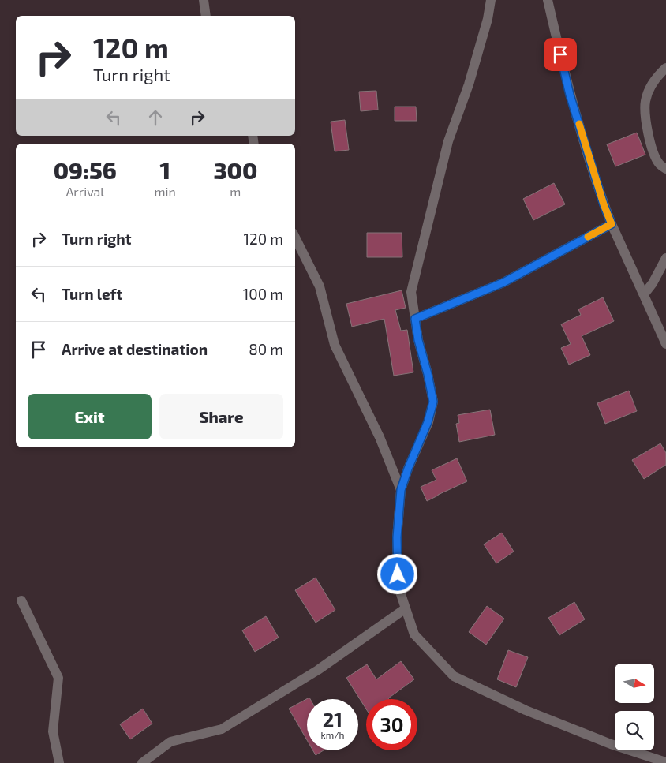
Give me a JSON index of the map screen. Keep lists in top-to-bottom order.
{
  "north": "right",
  "page": {
    "turn": ["120 m", "Turn right"],
    "eta": [
      "09:56",
      "Arrival",
      "1",
      "min",
      "300",
      "m"
    ],
    "list": [
      {
        "name": "Turn right",
        "value": "120 m"
      },
      {
        "name": "Turn left",
        "value": "100 m"
      },
      {
        "name": "Arrive at destination",
        "value": "80 m"
      }
    ],
    "buttons": ["Exit", "Share"],
    "speed": "21 km/h",
    "limit": "30"
  }
}
